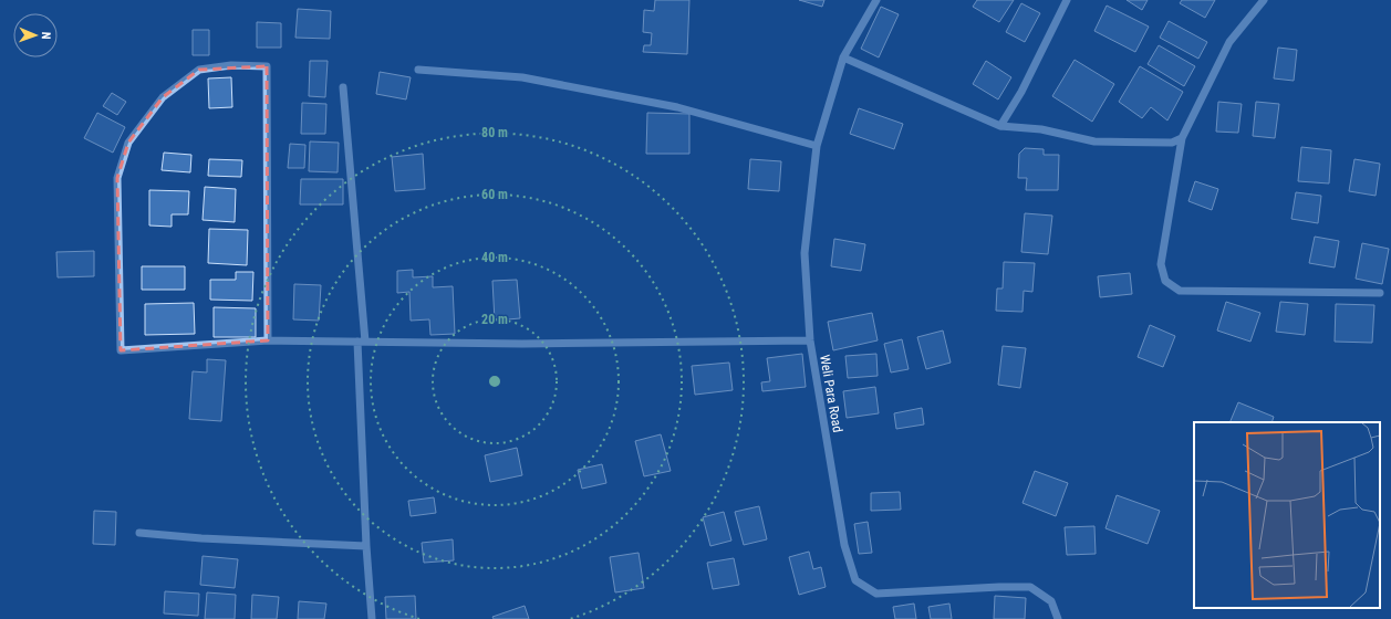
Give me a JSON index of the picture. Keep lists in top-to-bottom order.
{
  "streets": {
    "street": ["Weli Para Road"]
  },
  "north": "right",
  "rings": [
    "80 m",
    "60 m",
    "40 m",
    "20 m"
  ]
}
